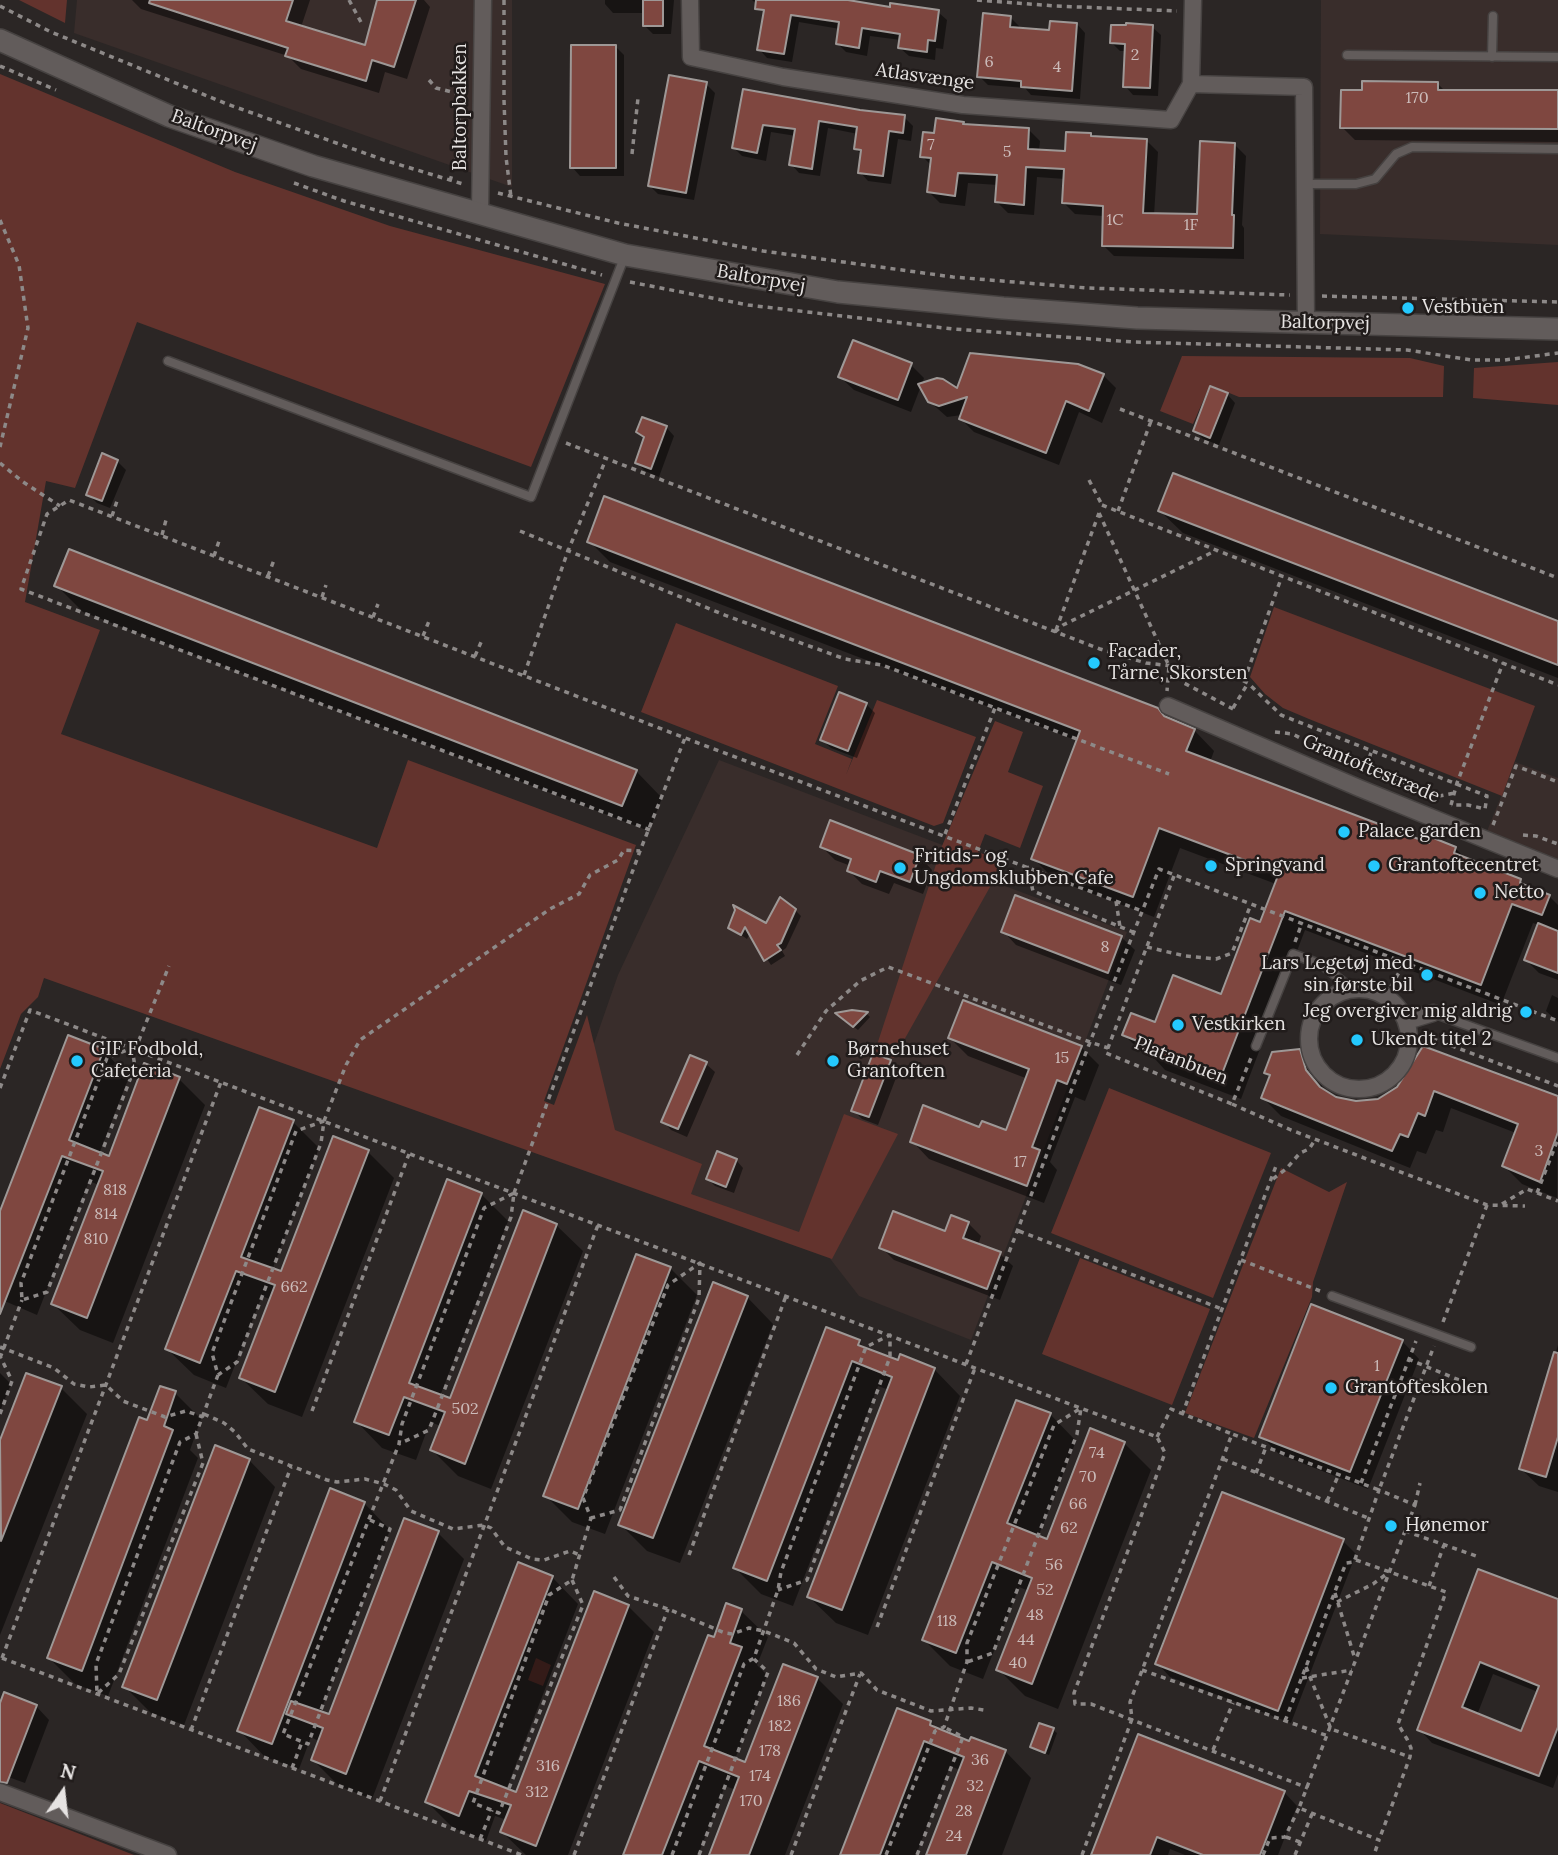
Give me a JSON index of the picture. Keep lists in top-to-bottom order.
{
  "streets": {
    "street": [
      "Atlasvænge",
      "Baltorpbakken",
      "Baltorpvej",
      "Grantoftestræde"
    ],
    "path": ["Platanbuen"]
  },
  "crossings": [
    ["Baltorpbakken", "Baltorpvej"]
  ],
  "places": [
    "Vestbuen",
    "Facader, Tårne, Skorsten",
    "Palace garden",
    "Springvand",
    "Grantoftecentret",
    "Fritids- og Ungdomsklubben Cafe",
    "Netto",
    "Lars Legetøj med sin første bil",
    "Jeg overgiver mig aldrig",
    "Vestkirken",
    "Ukendt titel 2",
    "GIF Fodbold, Cafeteria",
    "Børnehuset Grantoften",
    "Grantofteskolen",
    "Hønemor"
  ],
  "house_numbers": [
    "2",
    "6",
    "4",
    "170",
    "7",
    "5",
    "1C",
    "1F",
    "8",
    "15",
    "3",
    "17",
    "818",
    "814",
    "810",
    "662",
    "1",
    "502",
    "74",
    "70",
    "66",
    "62",
    "56",
    "52",
    "48",
    "118",
    "44",
    "40",
    "186",
    "182",
    "178",
    "36",
    "316",
    "174",
    "32",
    "312",
    "170",
    "28",
    "24"
  ],
  "north": "top"
}
